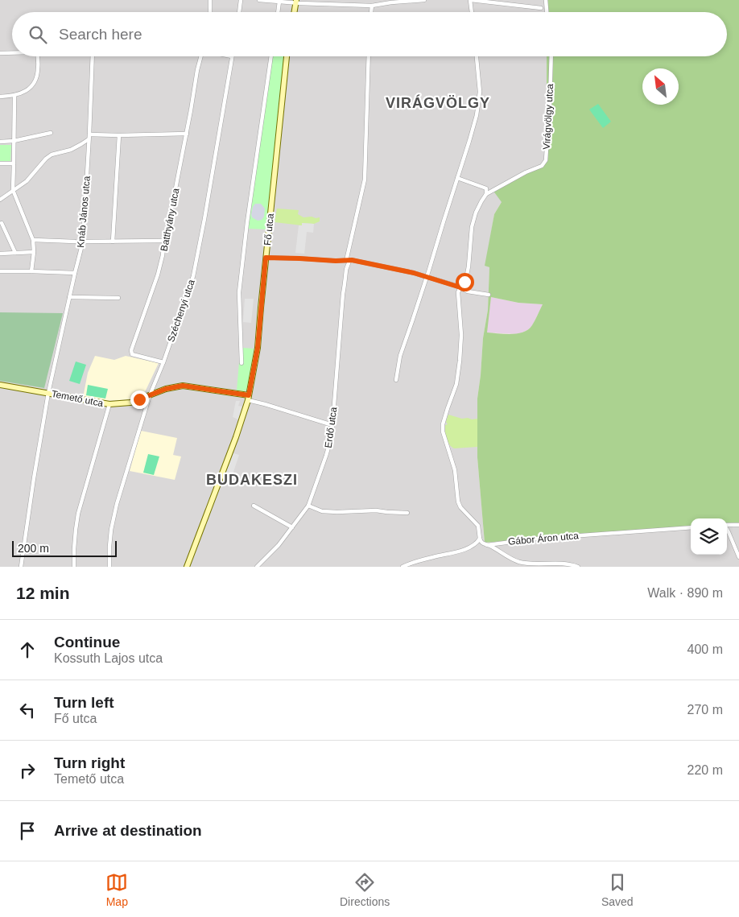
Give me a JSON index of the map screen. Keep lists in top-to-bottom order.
{
  "streets": {
    "main road": ["Fő utca", "Temető utca"],
    "street": [
      "Virágvölgy utca",
      "Knáb János utca",
      "Batthyány utca",
      "Széchenyi utca",
      "Erdő utca",
      "Gábor Áron utca"
    ]
  },
  "crossings": [
    ["Knáb János utca", "Temető utca"],
    ["Batthyány utca", "Széchenyi utca"],
    ["Fő utca", "Temető utca"],
    ["Széchenyi utca", "Temető utca"]
  ],
  "districts": ["VIRÁGVÖLGY", "BUDAKESZI"],
  "scale_bar": "200 m",
  "north": "top left",
  "page": {
    "search": "Search here",
    "scale": "200 m",
    "heading": ["12 min", "Walk · 890 m"],
    "list": [
      ["Continue", "Kossuth Lajos utca", "400 m"],
      ["Turn left", "Fő utca", "270 m"],
      ["Turn right", "Temető utca", "220 m"],
      "Arrive at destination"
    ],
    "nav": ["Map", "Directions", "Saved"]
  }
}
